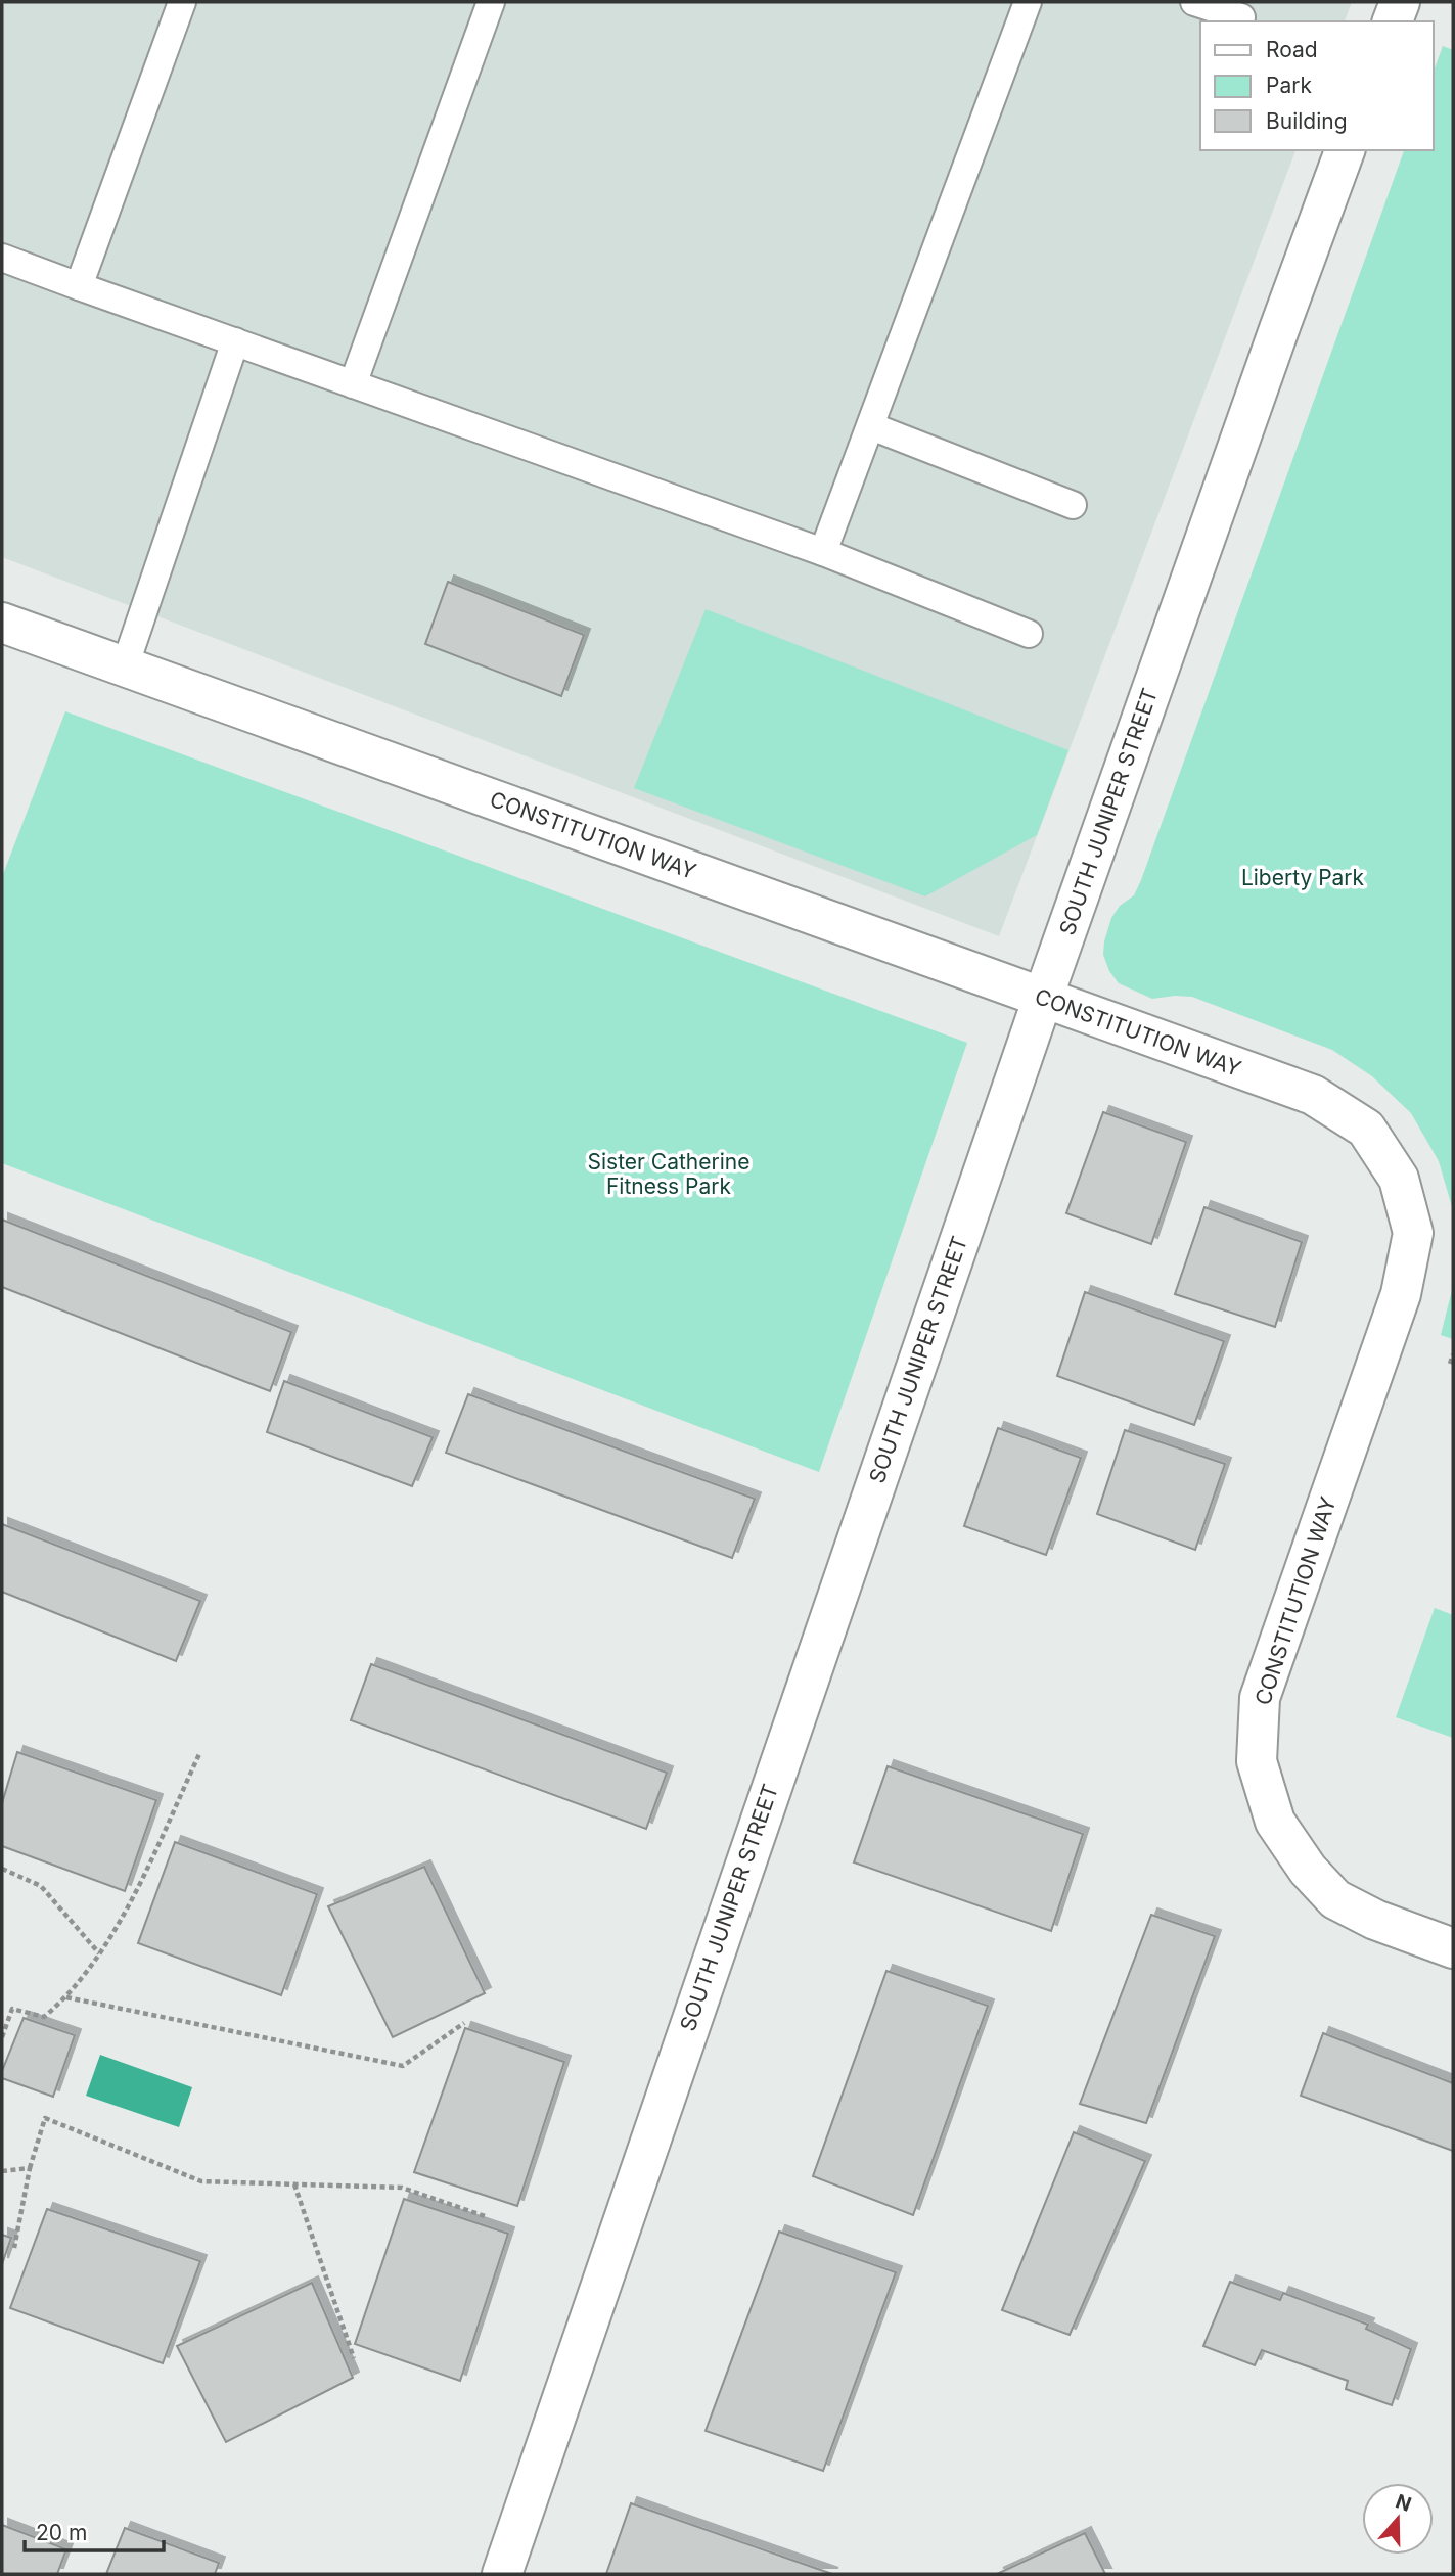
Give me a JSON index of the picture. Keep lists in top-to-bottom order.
{
  "streets": {
    "street": ["SOUTH JUNIPER STREET", "CONSTITUTION WAY"]
  },
  "crossings": [
    ["SOUTH JUNIPER STREET", "CONSTITUTION WAY"]
  ],
  "parks": ["Liberty Park", "Sister Catherine Fitness Park"],
  "legend": ["Road", "Park", "Building"],
  "scale_bar": "20 m",
  "north": "top"
}
